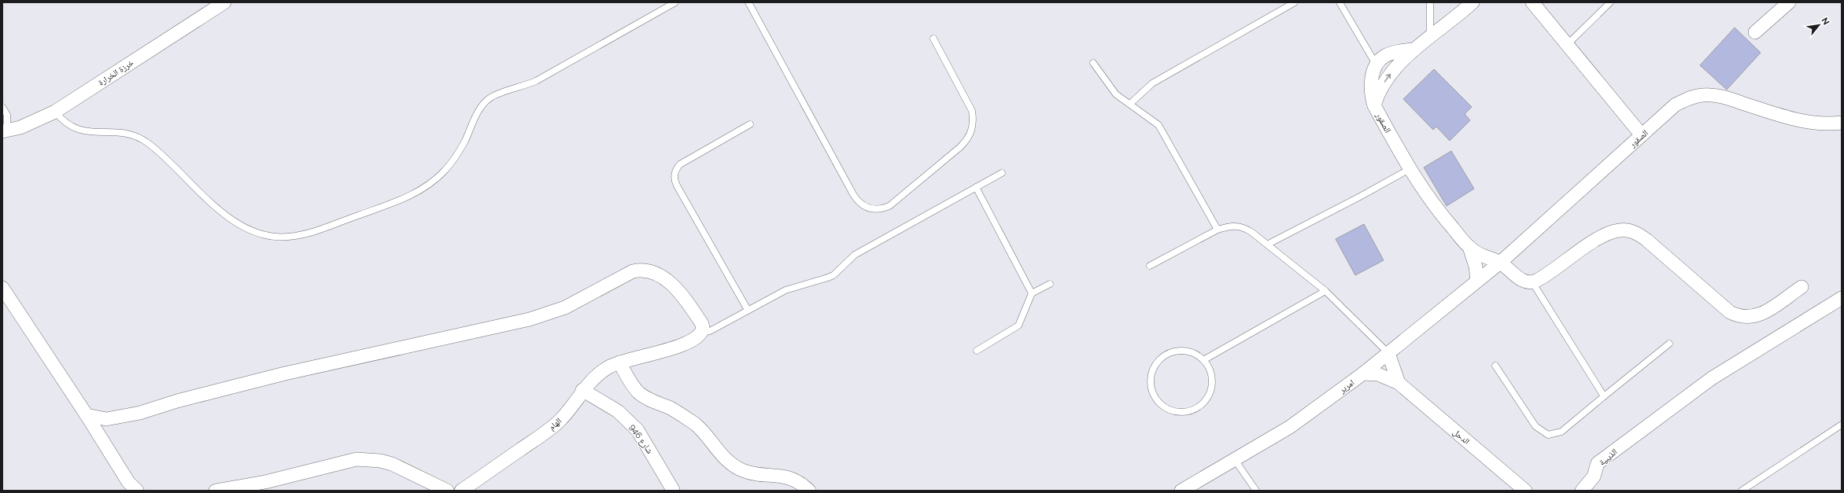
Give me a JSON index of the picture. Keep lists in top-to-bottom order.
{
  "streets": {
    "street": [
      "خرزة الخرارة",
      "الصقور",
      "امرير",
      "الهام",
      "الدحل",
      "شارع 946",
      "الذيبية"
    ]
  },
  "crossings": [
    ["الصقور", "امرير"],
    ["الهام", "شارع 946"]
  ],
  "north": "top right"
}
